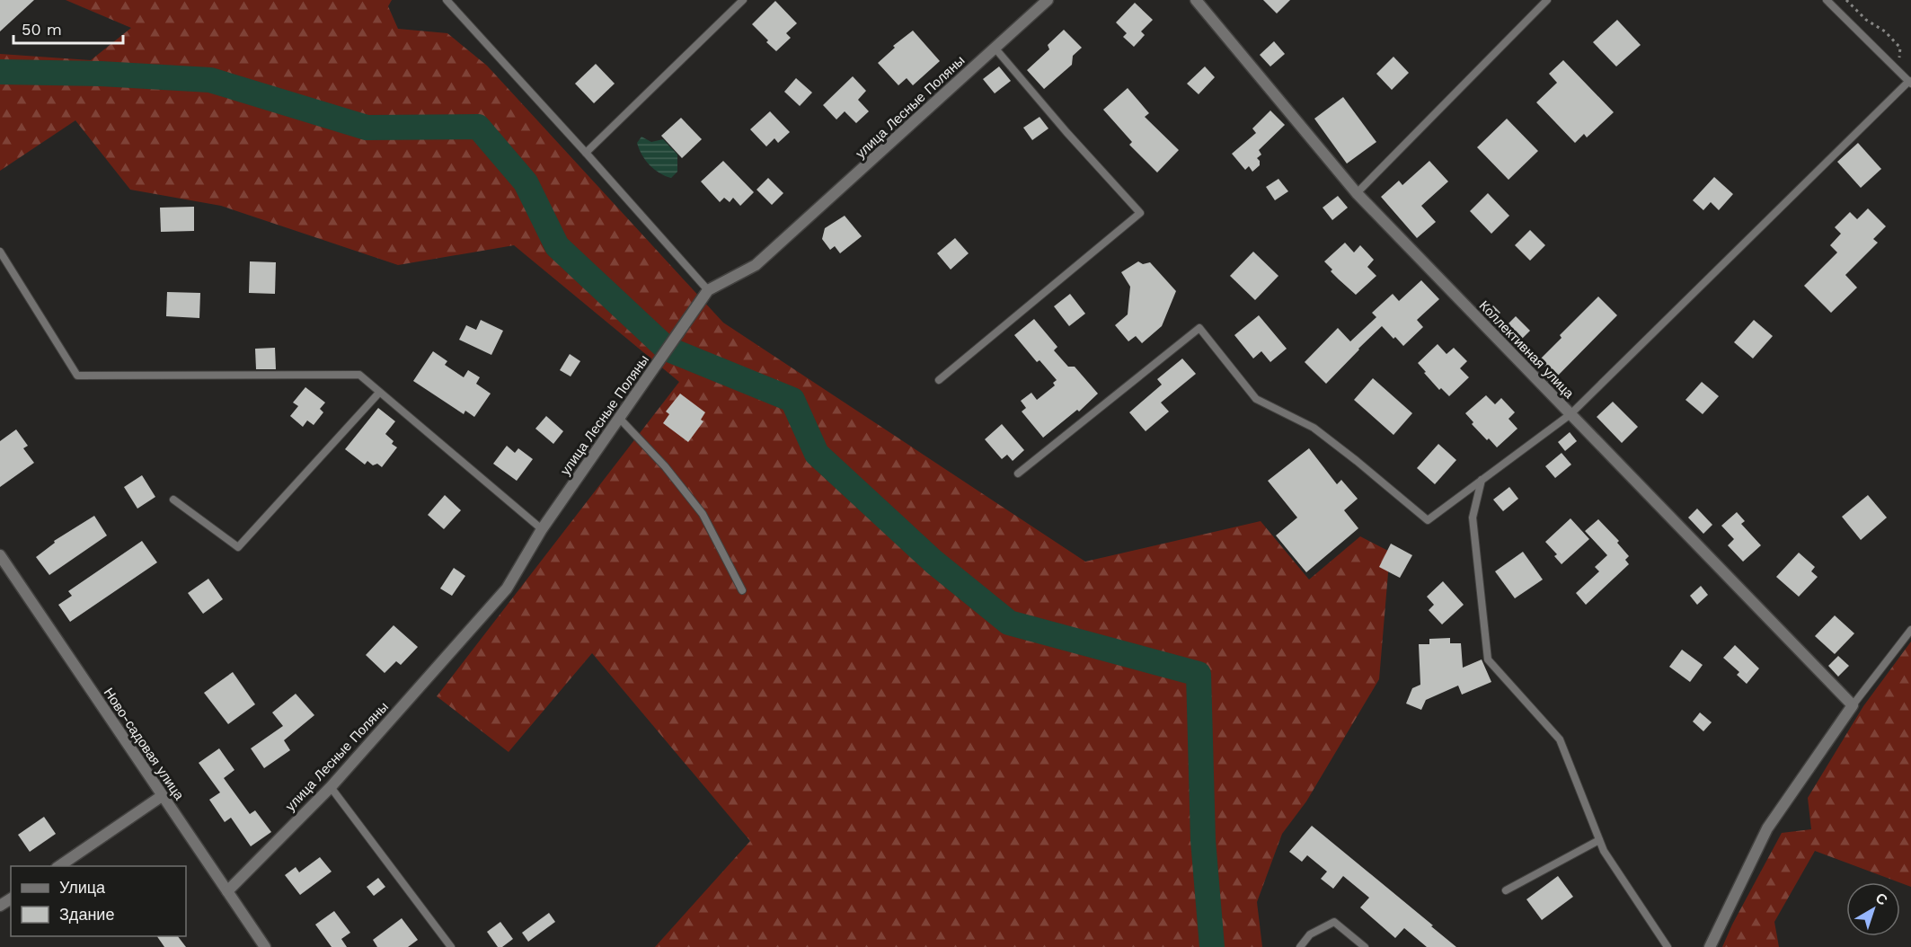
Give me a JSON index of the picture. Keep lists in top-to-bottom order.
{
  "streets": {
    "street": ["улица Лесные Поляны", "Коллективная улица", "Ново-садовая улица"]
  },
  "crossings": [
    ["улица Лесные Поляны", "Ново-садовая улица"]
  ],
  "legend": ["Улица", "Здание"],
  "scale_bar": "50 m",
  "north": "top right"
}
